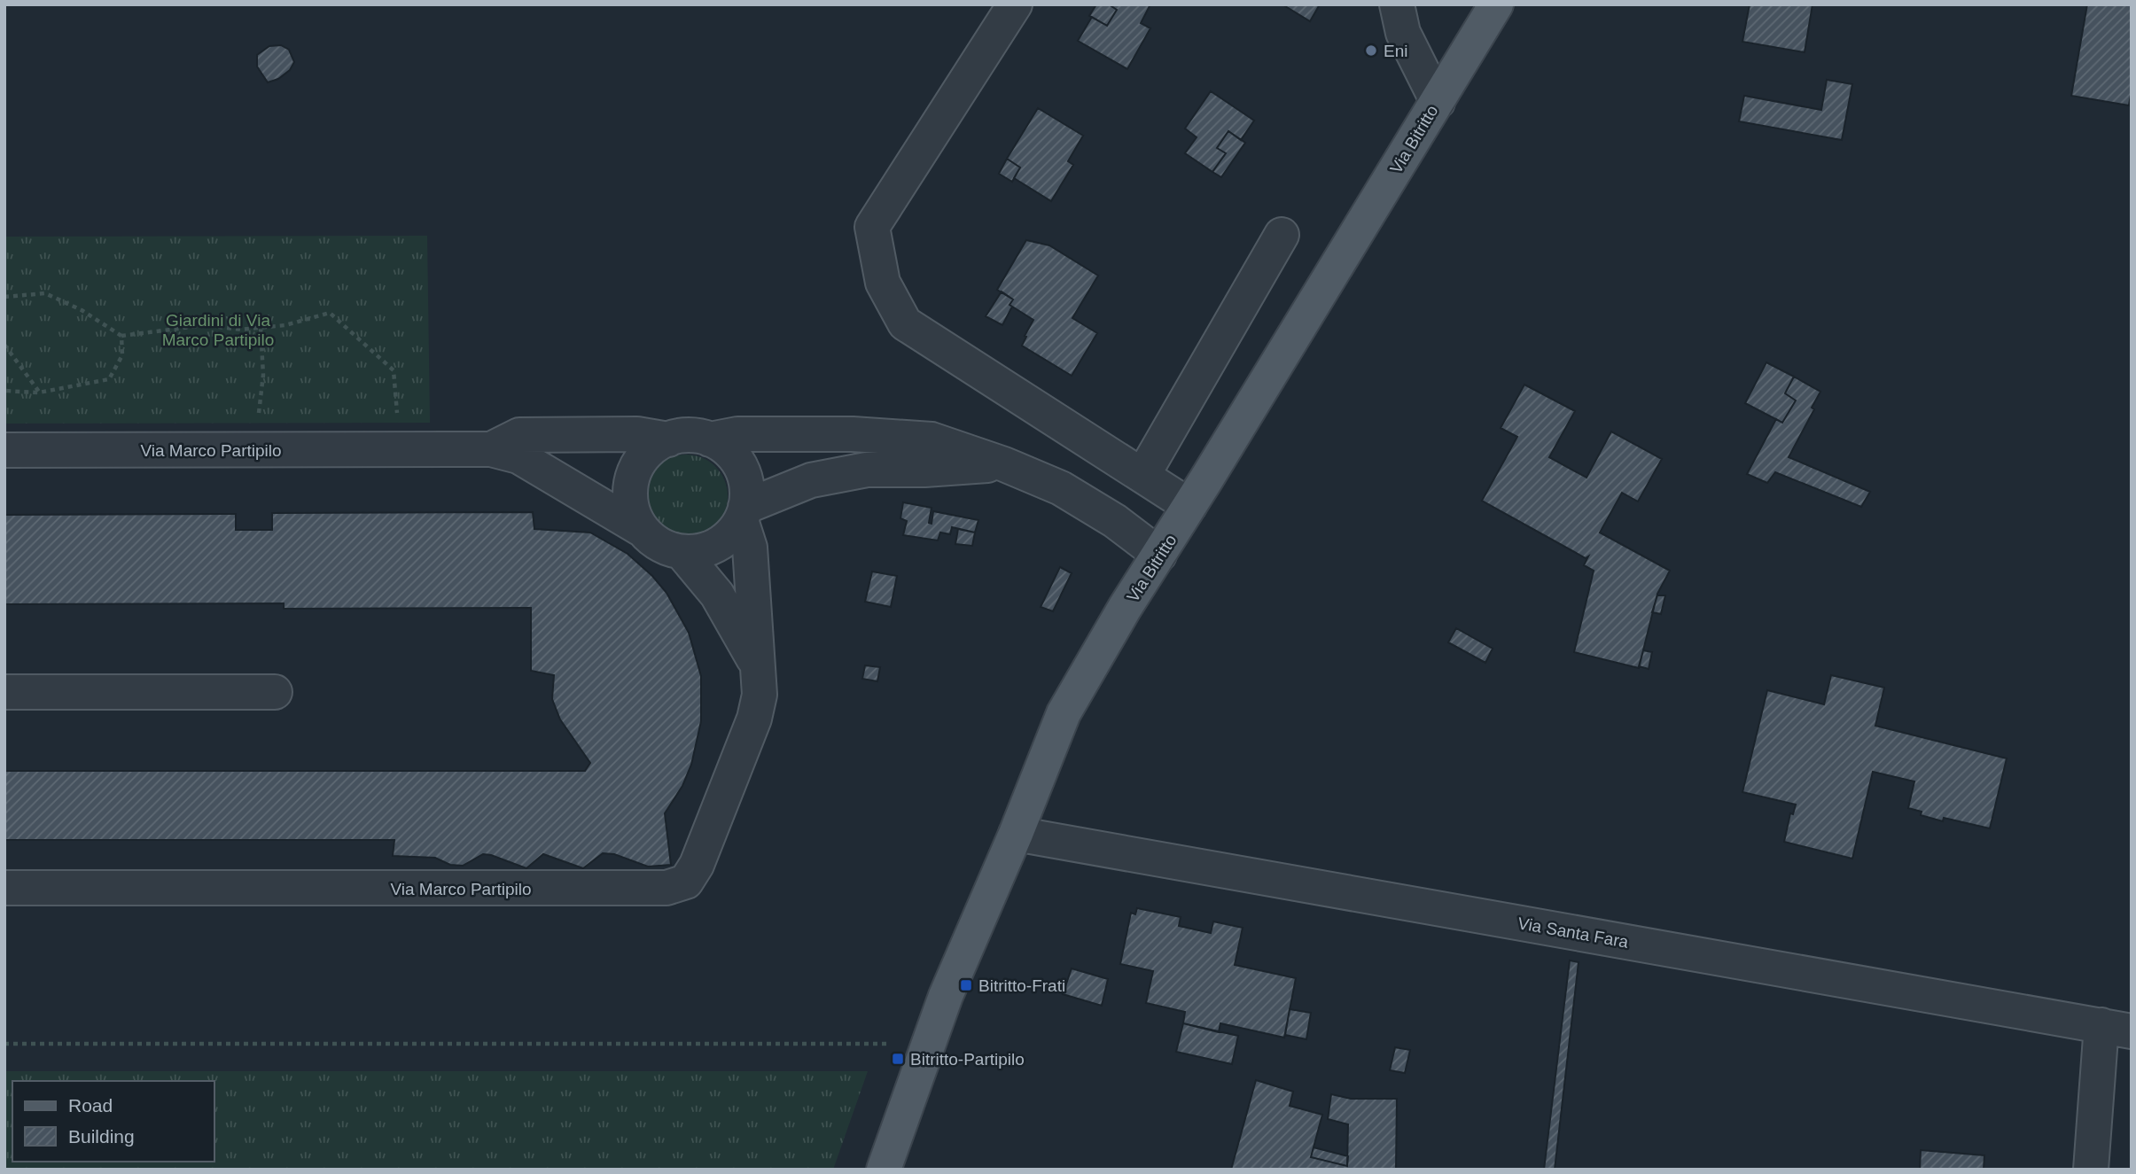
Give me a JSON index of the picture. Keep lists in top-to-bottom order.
{
  "streets": {
    "main road": ["Via Bitritto"],
    "street": ["Via Marco Partipilo", "Via Santa Fara"]
  },
  "crossings": [
    ["Via Bitritto", "Via Santa Fara"]
  ],
  "parks": ["Giardini di Via Marco Partipilo"],
  "places": {
    "other": ["Eni"],
    "transit": ["Bitritto-Frati", "Bitritto-Partipilo"]
  },
  "legend": ["Road", "Building"]
}
